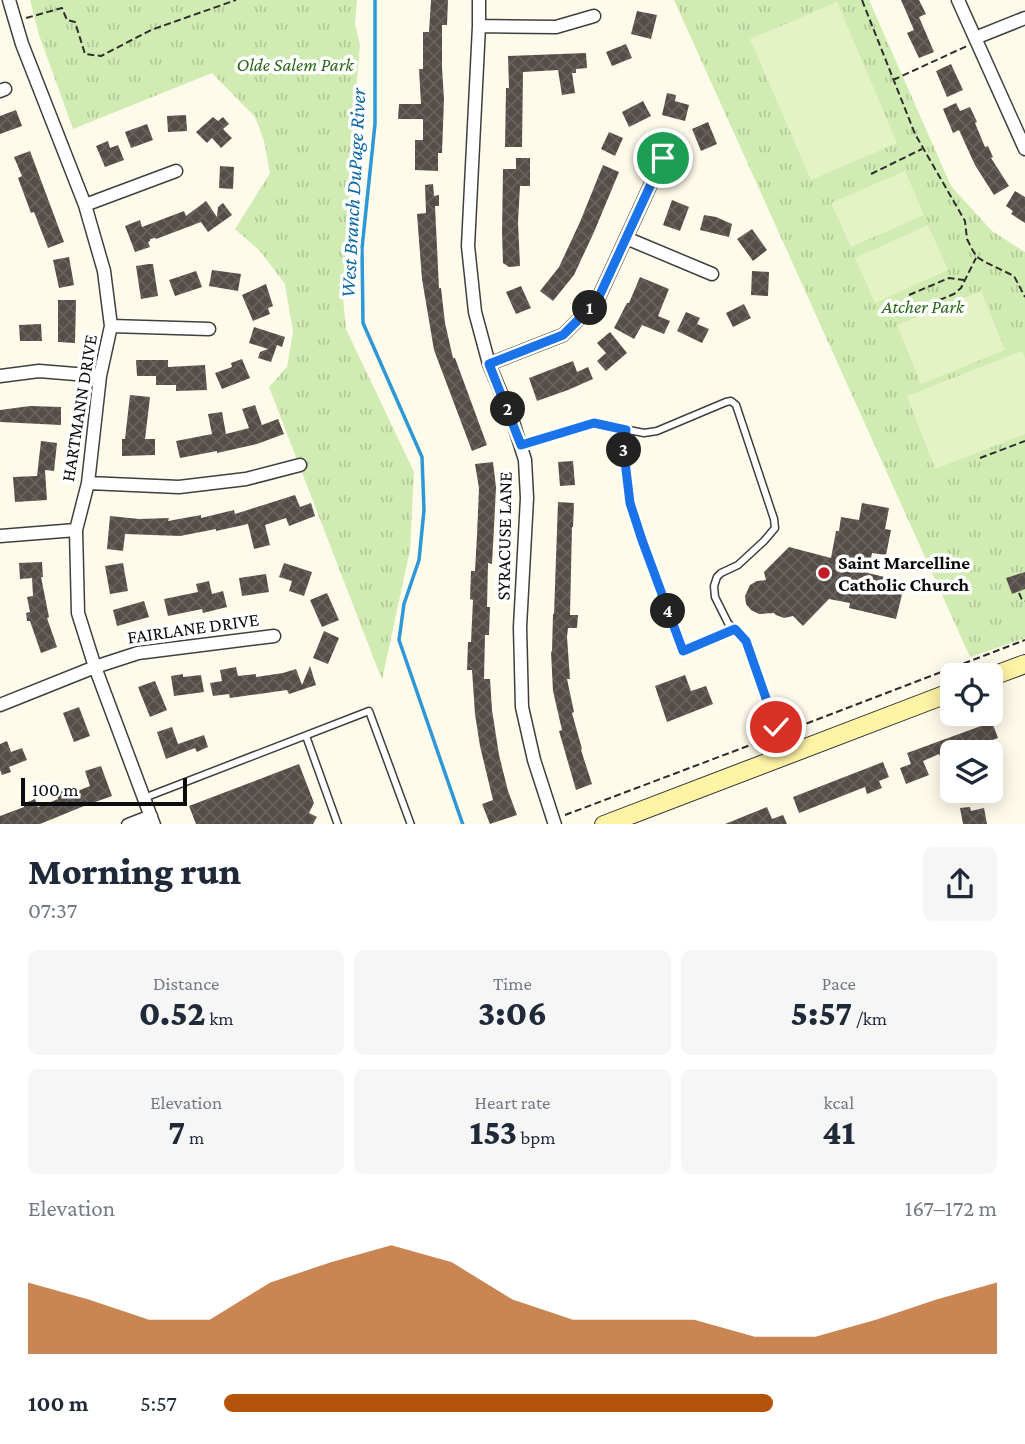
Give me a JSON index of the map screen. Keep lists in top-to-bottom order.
{
  "streets": {
    "street": ["HARTMANN DRIVE", "SYRACUSE LANE", "FAIRLANE DRIVE"]
  },
  "crossings": [
    ["HARTMANN DRIVE", "FAIRLANE DRIVE"]
  ],
  "water": ["West Branch DuPage River"],
  "parks": ["Olde Salem Park", "Atcher Park"],
  "places": ["Saint Marcelline Catholic Church"],
  "scale_bar": "100 m",
  "page": {
    "pins": [
      "1",
      "2",
      "3",
      "4"
    ],
    "scale": "100 m",
    "heading": ["Morning run", "07:37"],
    "stats": [
      ["Distance", "0.52 km"],
      ["Time", "3:06"],
      ["Pace", "5:57 /km"],
      ["Elevation", "7 m"],
      ["Heart rate", "153 bpm"],
      ["kcal", "41"]
    ],
    "chart": ["Elevation", "167–172 m"],
    "list": [
      {
        "name": "100 m",
        "note": "5:57"
      }
    ]
  }
}
